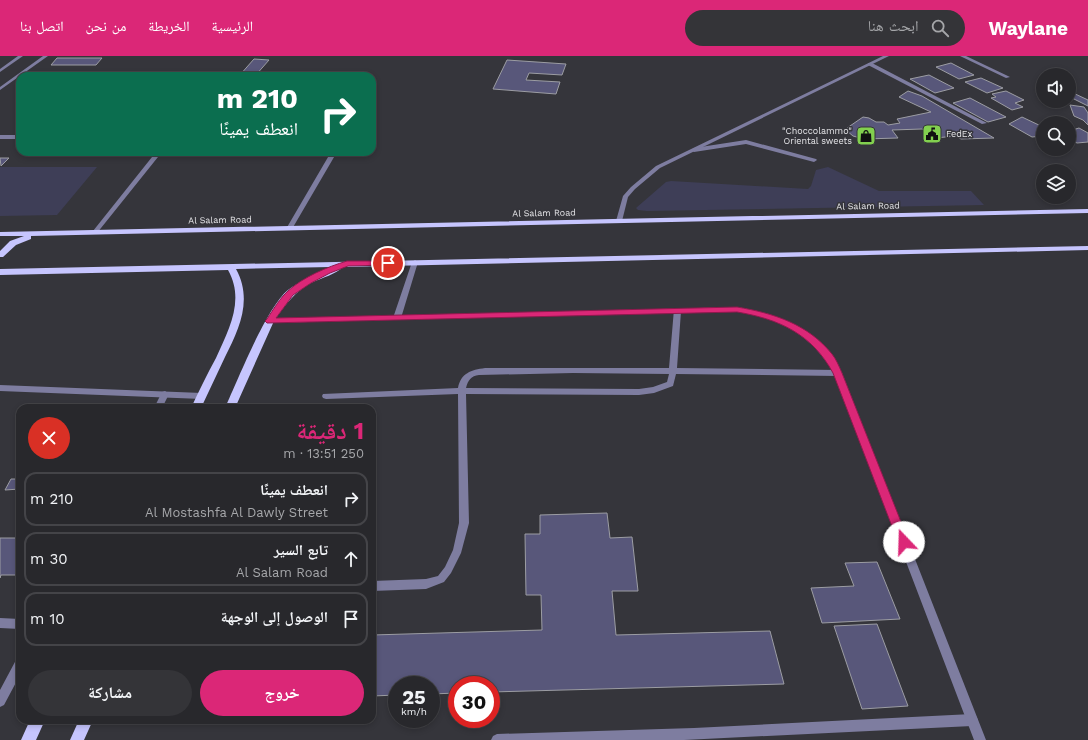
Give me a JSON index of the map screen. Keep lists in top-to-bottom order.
{
  "streets": {
    "main road": ["Al Salam Road"]
  },
  "places": {
    "public building": ["FedEx"],
    "shop": ["\"Choccolammo\" Oriental sweets"]
  },
  "page": {
    "header": "Waylane",
    "search": "ابحث هنا",
    "nav": [
      "الرئيسية",
      "الخريطة",
      "من نحن",
      "اتصل بنا"
    ],
    "turn": ["210 m", "انعطف يمينًا"],
    "heading": ["1 دقيقة", "250 m · 13:51"],
    "list": [
      {
        "name": "انعطف يمينًا",
        "note": "Al Mostashfa Al Dawly Street",
        "value": "210 m"
      },
      {
        "name": "تابع السير",
        "note": "Al Salam Road",
        "value": "30 m"
      },
      {
        "name": "الوصول إلى الوجهة",
        "value": "10 m"
      }
    ],
    "buttons": ["خروج", "مشاركة"],
    "speed": "25 km/h",
    "limit": "30"
  }
}
